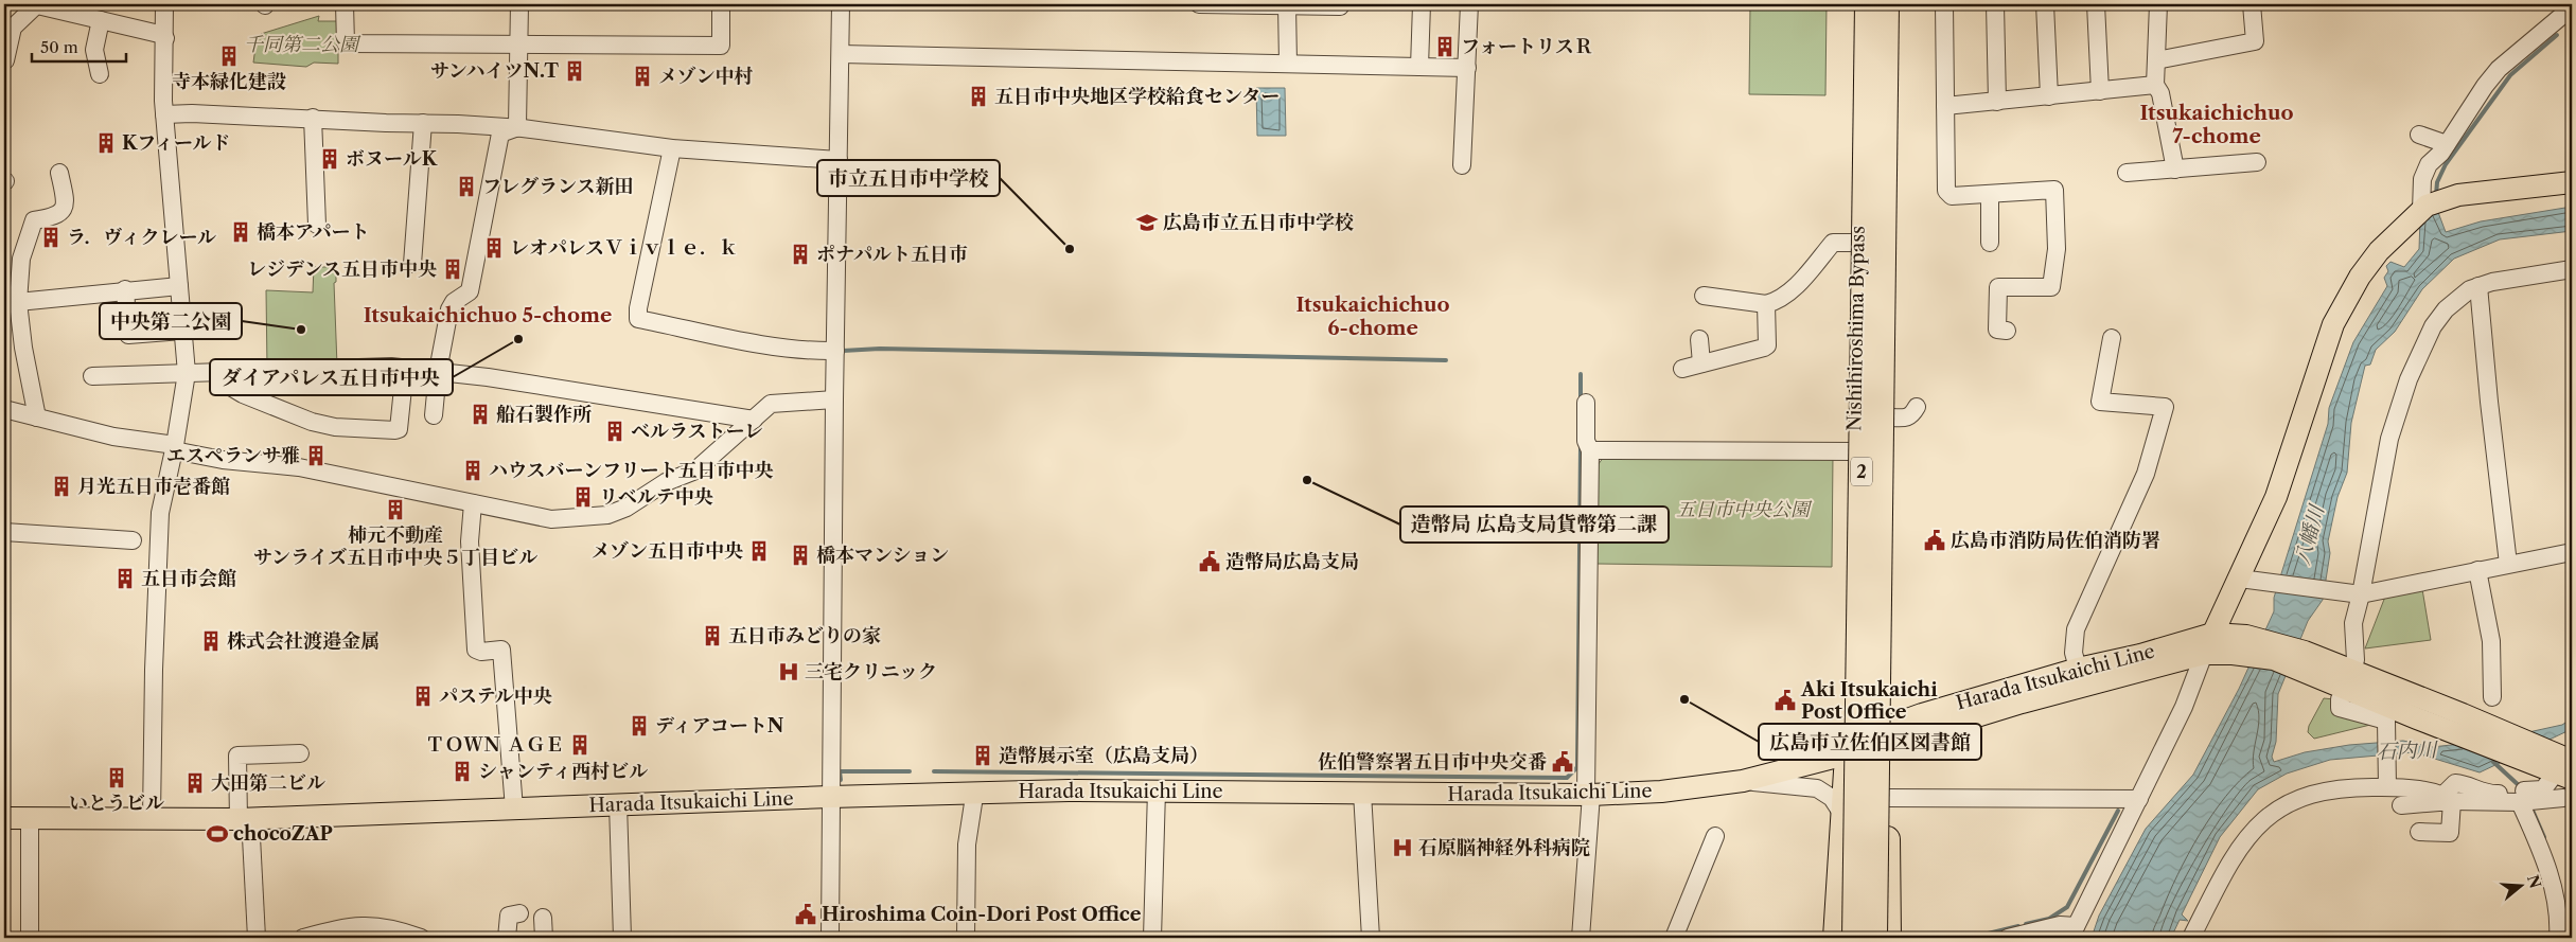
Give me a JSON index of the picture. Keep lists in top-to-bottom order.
{
  "streets": {
    "highway": ["Nishihiroshima Bypass", "2"],
    "main road": ["Harada Itsukaichi Line"]
  },
  "crossings": [
    ["Nishihiroshima Bypass", "Harada Itsukaichi Line"]
  ],
  "districts": ["Itsukaichichuo 7-chome", "Itsukaichichuo 6-chome", "Itsukaichichuo 5-chome"],
  "water": ["八幡川", "石内川"],
  "parks": ["千同第二公園", "五日市中央公園"],
  "places": {
    "building": [
      "フォートリスＲ",
      "寺本緑化建設",
      "サンハイツN.T",
      "メゾン中村",
      "五日市中央地区学校給食センター",
      "Kフィールド",
      "ボヌールK",
      "フレグランス新田",
      "橋本アパート",
      "ラ．ヴィクレール",
      "レオパレスＶｉｖｌｅ．ｋ",
      "ポナパルト五日市",
      "レジデンス五日市中央",
      "船石製作所",
      "ベルラストーレ",
      "エスペランサ雅",
      "ハウスバーンフリート五日市中央",
      "月光五日市壱番館",
      "リベルテ中央",
      "柿元不動産 サンライズ五日市中央５丁目ビル",
      "メゾン五日市中央",
      "橋本マンション",
      "五日市会館",
      "五日市みどりの家",
      "株式会社渡邉金属",
      "パステル中央",
      "ディアコートN",
      "ＴＯＷＮ ＡＧＥ",
      "造幣展示室（広島支局）",
      "シャンティ西村ビル",
      "いとうビル",
      "大田第二ビル"
    ],
    "school or university": ["広島市立五日市中学校"],
    "other": [
      "市立五日市中学校",
      "中央第二公園",
      "ダイアパレス五日市中央",
      "造幣局 広島支局貨幣第二課",
      "広島市立佐伯区図書館"
    ],
    "public building": [
      "広島市消防局佐伯消防署",
      "造幣局広島支局",
      "Aki Itsukaichi Post Office",
      "佐伯警察署五日市中央交番",
      "Hiroshima Coin-Dori Post Office"
    ],
    "hospital": ["三宅クリニック", "石原脳神経外科病院"],
    "sports": ["chocoZAP"]
  },
  "scale_bar": "50 m",
  "north": "right"
}
